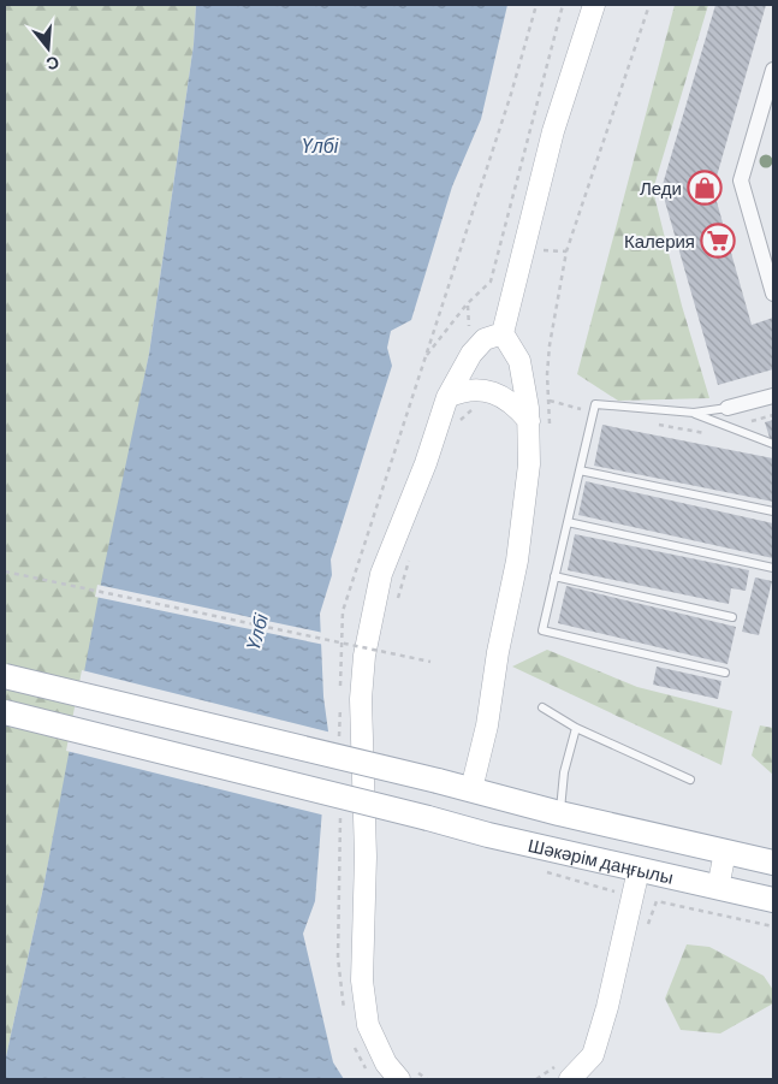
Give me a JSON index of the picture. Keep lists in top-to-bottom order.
{
  "streets": {
    "main road": ["Шәкәрім даңғылы"]
  },
  "water": ["Үлбі"],
  "places": {
    "shop": ["Леди"],
    "supermarket": ["Калерия"]
  },
  "north": "bottom"
}
